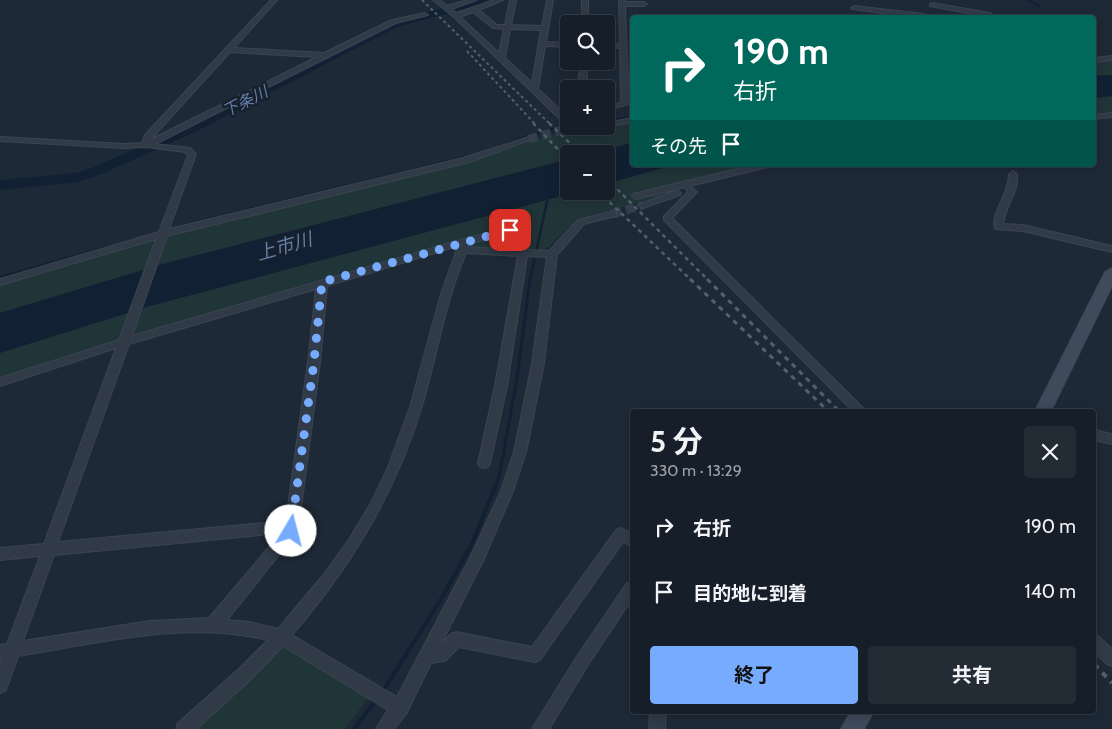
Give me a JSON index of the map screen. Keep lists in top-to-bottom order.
{
  "water": ["下条川", "上市川"],
  "page": {
    "map_buttons": ["+", "−"],
    "turn": ["190 m", "右折"],
    "then": "その先",
    "heading": ["5 分", "330 m · 13:29"],
    "list": [
      {
        "name": "右折",
        "value": "190 m"
      },
      {
        "name": "目的地に到着",
        "value": "140 m"
      }
    ],
    "buttons": ["終了", "共有"]
  }
}
